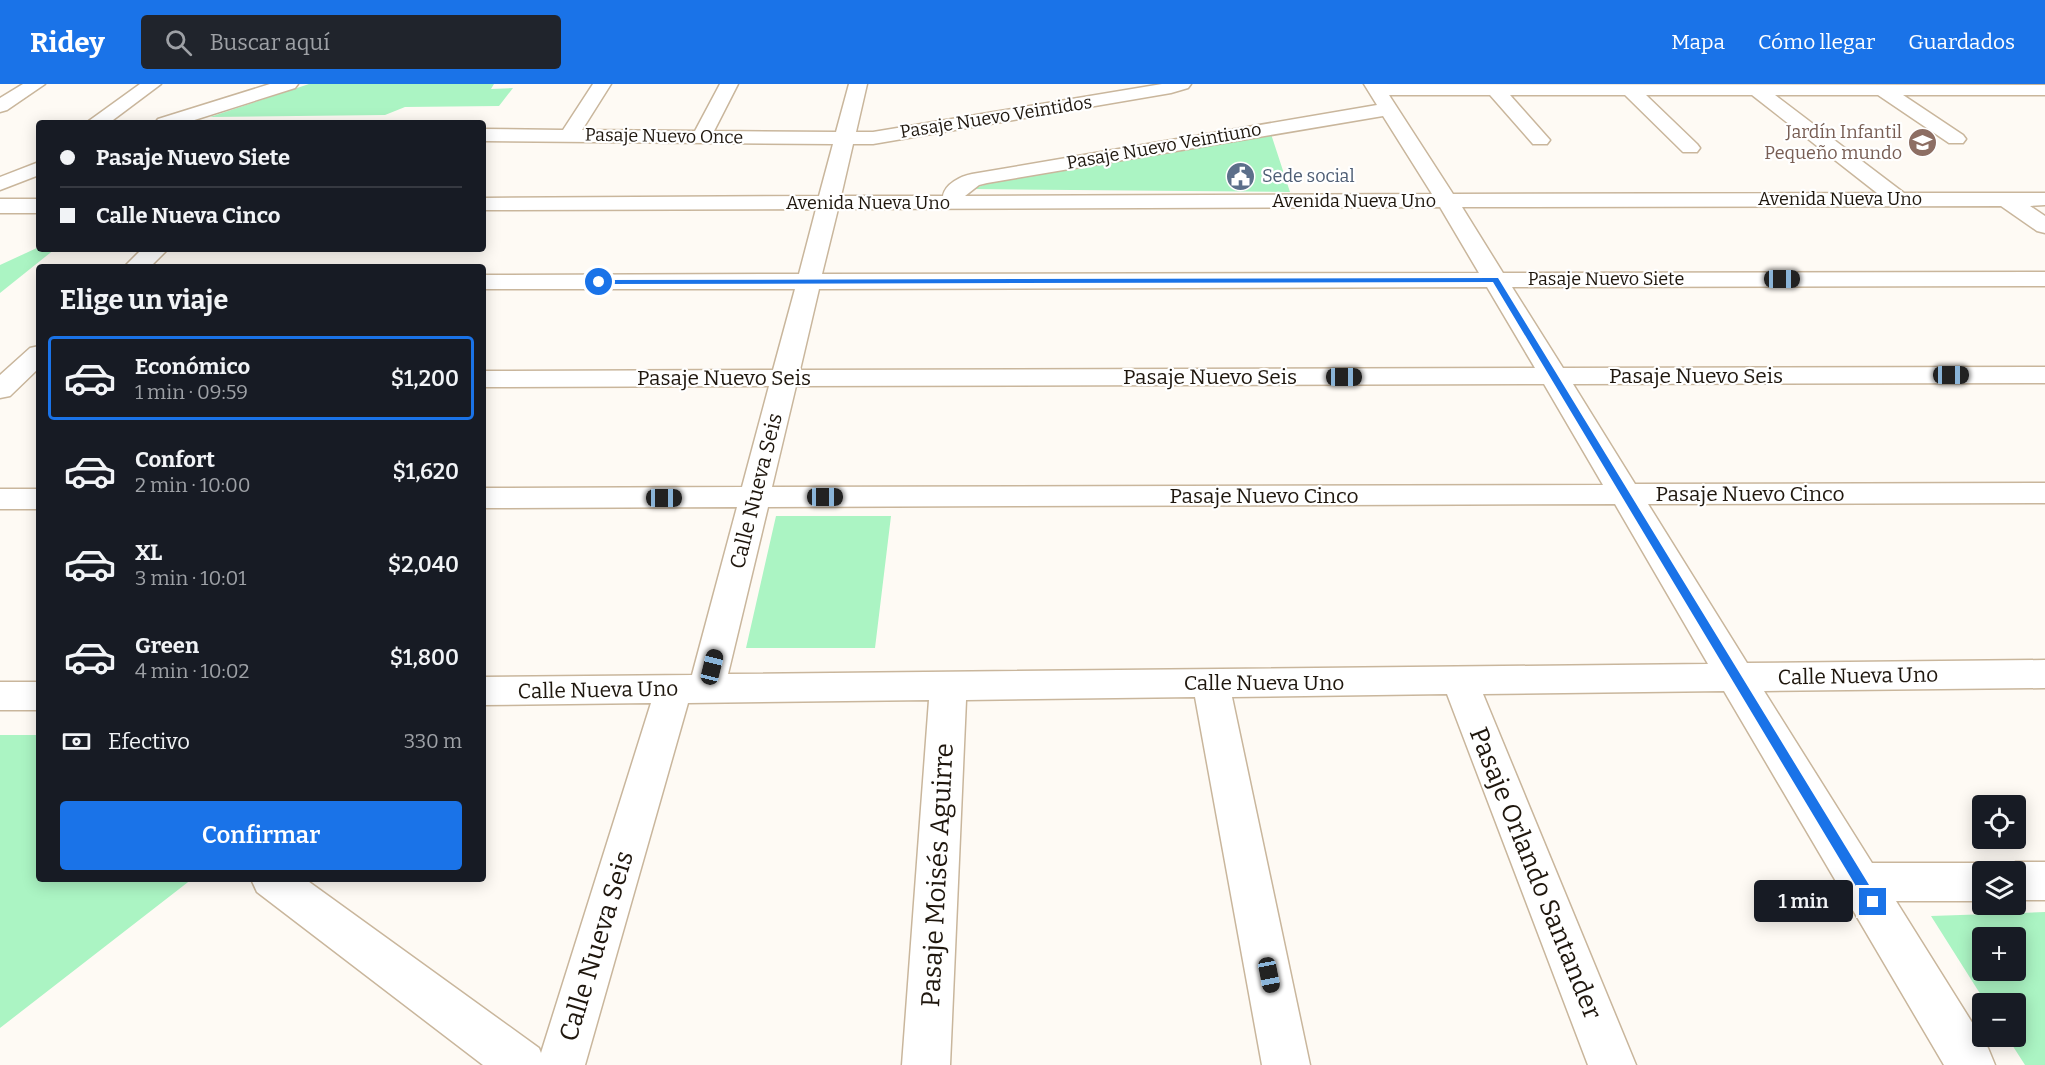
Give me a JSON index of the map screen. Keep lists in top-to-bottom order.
{
  "streets": {
    "street": [
      "Pasaje Nuevo Veintidos",
      "Pasaje Nuevo Once",
      "Pasaje Nuevo Veintiuno",
      "Avenida Nueva Uno",
      "Pasaje Nuevo Siete",
      "Pasaje Nuevo Seis",
      "Calle Nueva Seis",
      "Pasaje Nuevo Cinco",
      "Calle Nueva Uno",
      "Pasaje Orlando Santander",
      "Pasaje Moisés Aguirre"
    ]
  },
  "crossings": [
    ["Pasaje Nuevo Veintidos", "Pasaje Nuevo Once"],
    ["Pasaje Nuevo Veintidos", "Calle Nueva Seis"],
    ["Pasaje Nuevo Once", "Calle Nueva Seis"],
    ["Pasaje Nuevo Veintiuno", "Avenida Nueva Uno"],
    ["Avenida Nueva Uno", "Calle Nueva Seis"],
    ["Pasaje Nuevo Siete", "Calle Nueva Seis"],
    ["Pasaje Nuevo Seis", "Calle Nueva Seis"],
    ["Calle Nueva Seis", "Pasaje Nuevo Cinco"],
    ["Calle Nueva Seis", "Calle Nueva Uno"],
    ["Calle Nueva Uno", "Pasaje Orlando Santander"],
    ["Calle Nueva Uno", "Pasaje Moisés Aguirre"]
  ],
  "places": {
    "school or university": ["Jardín Infantil Pequeño mundo"],
    "public building": ["Sede social"]
  },
  "page": {
    "header": "Ridey",
    "search": "Buscar aquí",
    "nav": ["Mapa", "Cómo llegar", "Guardados"],
    "banner": ["Pasaje Nuevo Siete", "Calle Nueva Cinco"],
    "heading": "Elige un viaje",
    "list": [
      {
        "name": "Económico",
        "note": "1 min · 09:59",
        "value": "$1,200"
      },
      {
        "name": "Confort",
        "note": "2 min · 10:00",
        "value": "$1,620"
      },
      {
        "name": "XL",
        "note": "3 min · 10:01",
        "value": "$2,040"
      },
      {
        "name": "Green",
        "note": "4 min · 10:02",
        "value": "$1,800"
      }
    ],
    "pay": ["Efectivo", "330 m"],
    "buttons": "Confirmar",
    "map_buttons": ["+", "−"],
    "bubble": "1 min"
  }
}
